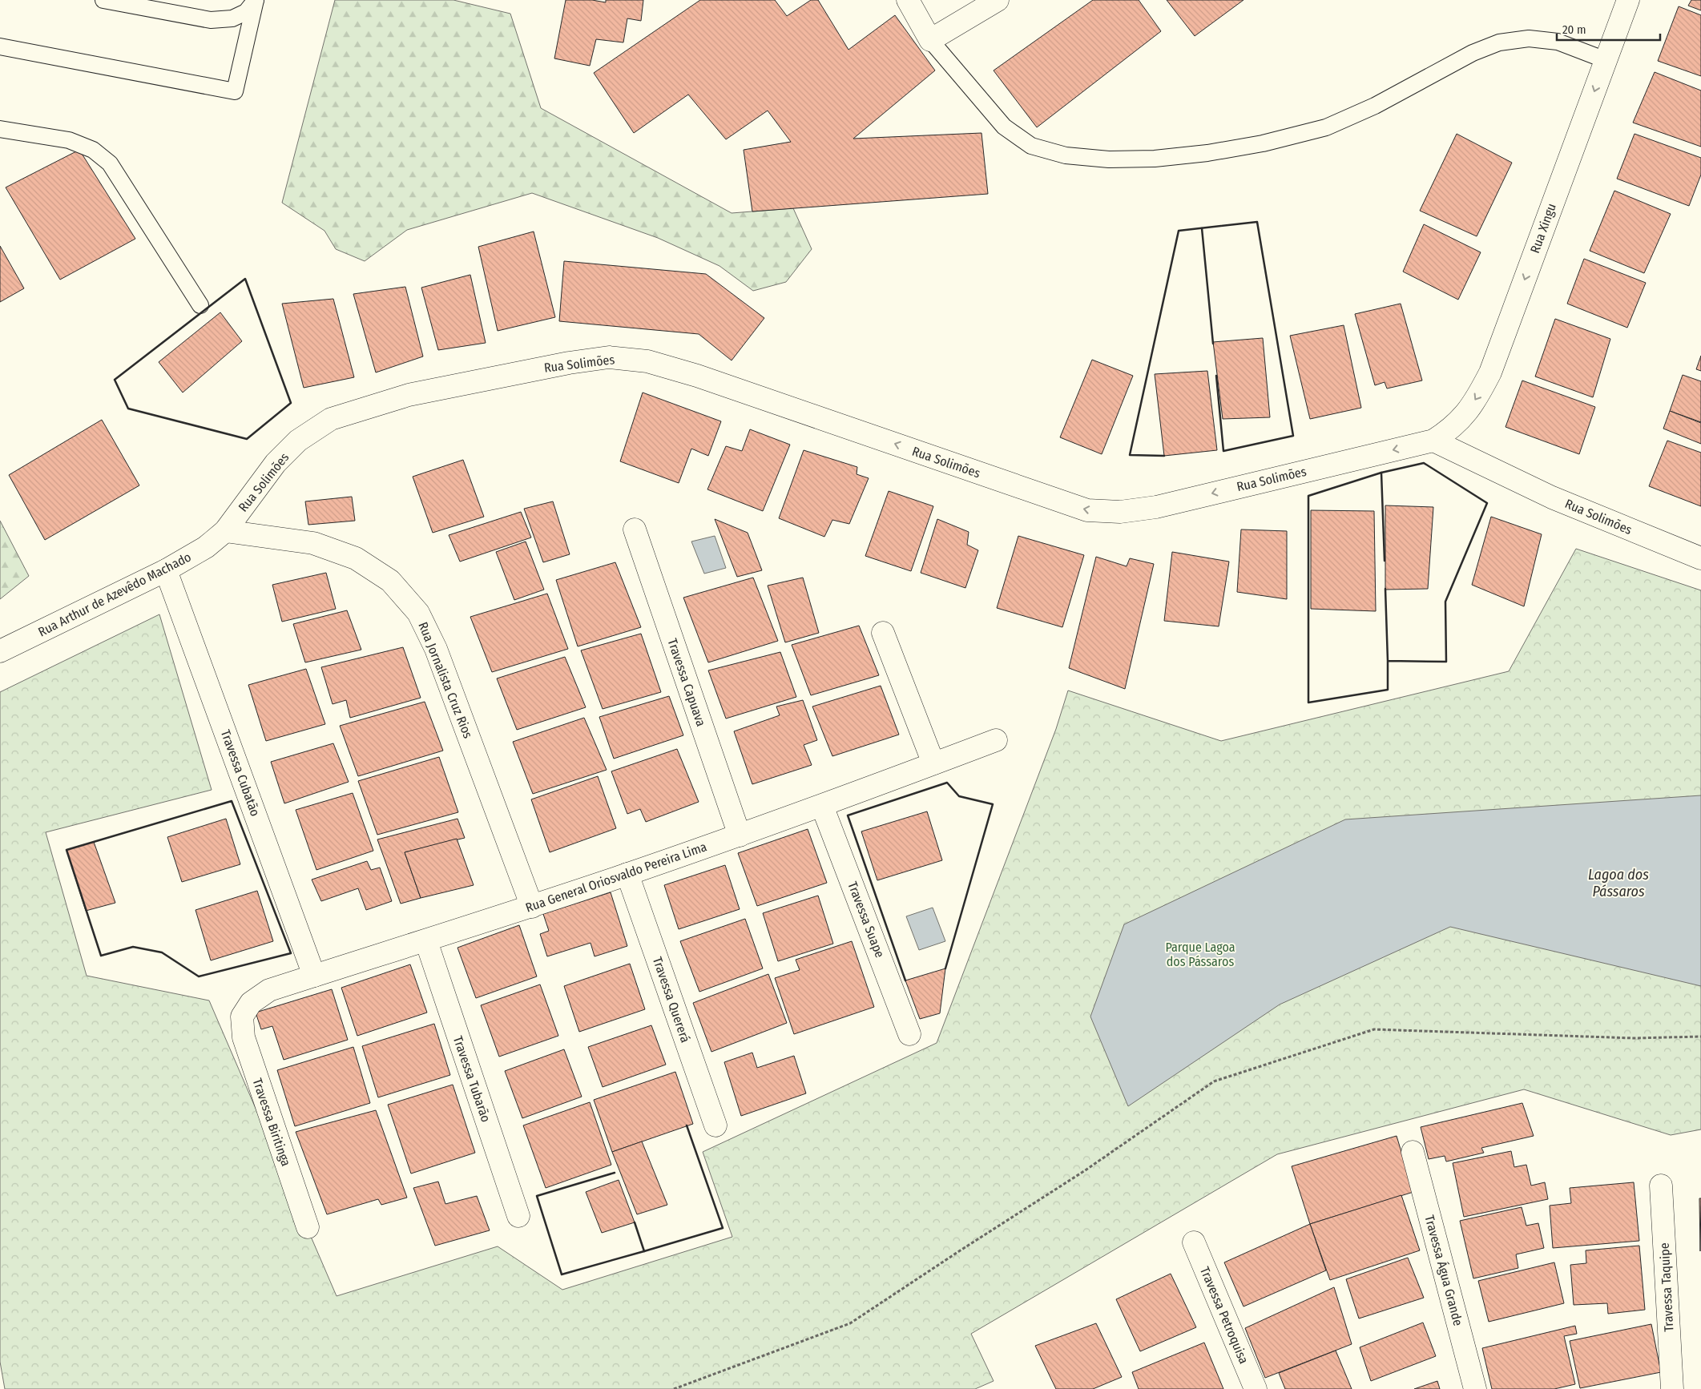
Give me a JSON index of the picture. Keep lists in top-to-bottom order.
{
  "streets": {
    "street": [
      "Rua Xingu",
      "Rua Solimões",
      "Rua Arthur de Azevêdo Machado",
      "Rua Jornalista Cruz Rios",
      "Travessa Capuava",
      "Travessa Cubatão",
      "Rua General Oriosvaldo Pereira Lima",
      "Travessa Suape",
      "Travessa Quererá",
      "Travessa Tubarão",
      "Travessa Biritinga",
      "Travessa Água Grande",
      "Travessa Taquipe",
      "Travessa Petroquisa"
    ]
  },
  "crossings": [
    ["Rua Xingu", "Rua Solimões"],
    ["Rua Solimões", "Rua Arthur de Azevêdo Machado"],
    ["Rua Solimões", "Rua Jornalista Cruz Rios"],
    ["Rua Arthur de Azevêdo Machado", "Rua Jornalista Cruz Rios"],
    ["Rua Arthur de Azevêdo Machado", "Travessa Cubatão"],
    ["Rua Jornalista Cruz Rios", "Rua General Oriosvaldo Pereira Lima"],
    ["Travessa Capuava", "Rua General Oriosvaldo Pereira Lima"],
    ["Travessa Cubatão", "Rua General Oriosvaldo Pereira Lima"],
    ["Rua General Oriosvaldo Pereira Lima", "Travessa Suape"],
    ["Rua General Oriosvaldo Pereira Lima", "Travessa Quererá"],
    ["Rua General Oriosvaldo Pereira Lima", "Travessa Tubarão"],
    ["Rua General Oriosvaldo Pereira Lima", "Travessa Biritinga"]
  ],
  "one_way": ["Rua Xingu", "Rua Solimões"],
  "water": ["Lagoa dos Pássaros"],
  "parks": ["Parque Lagoa dos Pássaros"],
  "scale_bar": "20 m"
}
